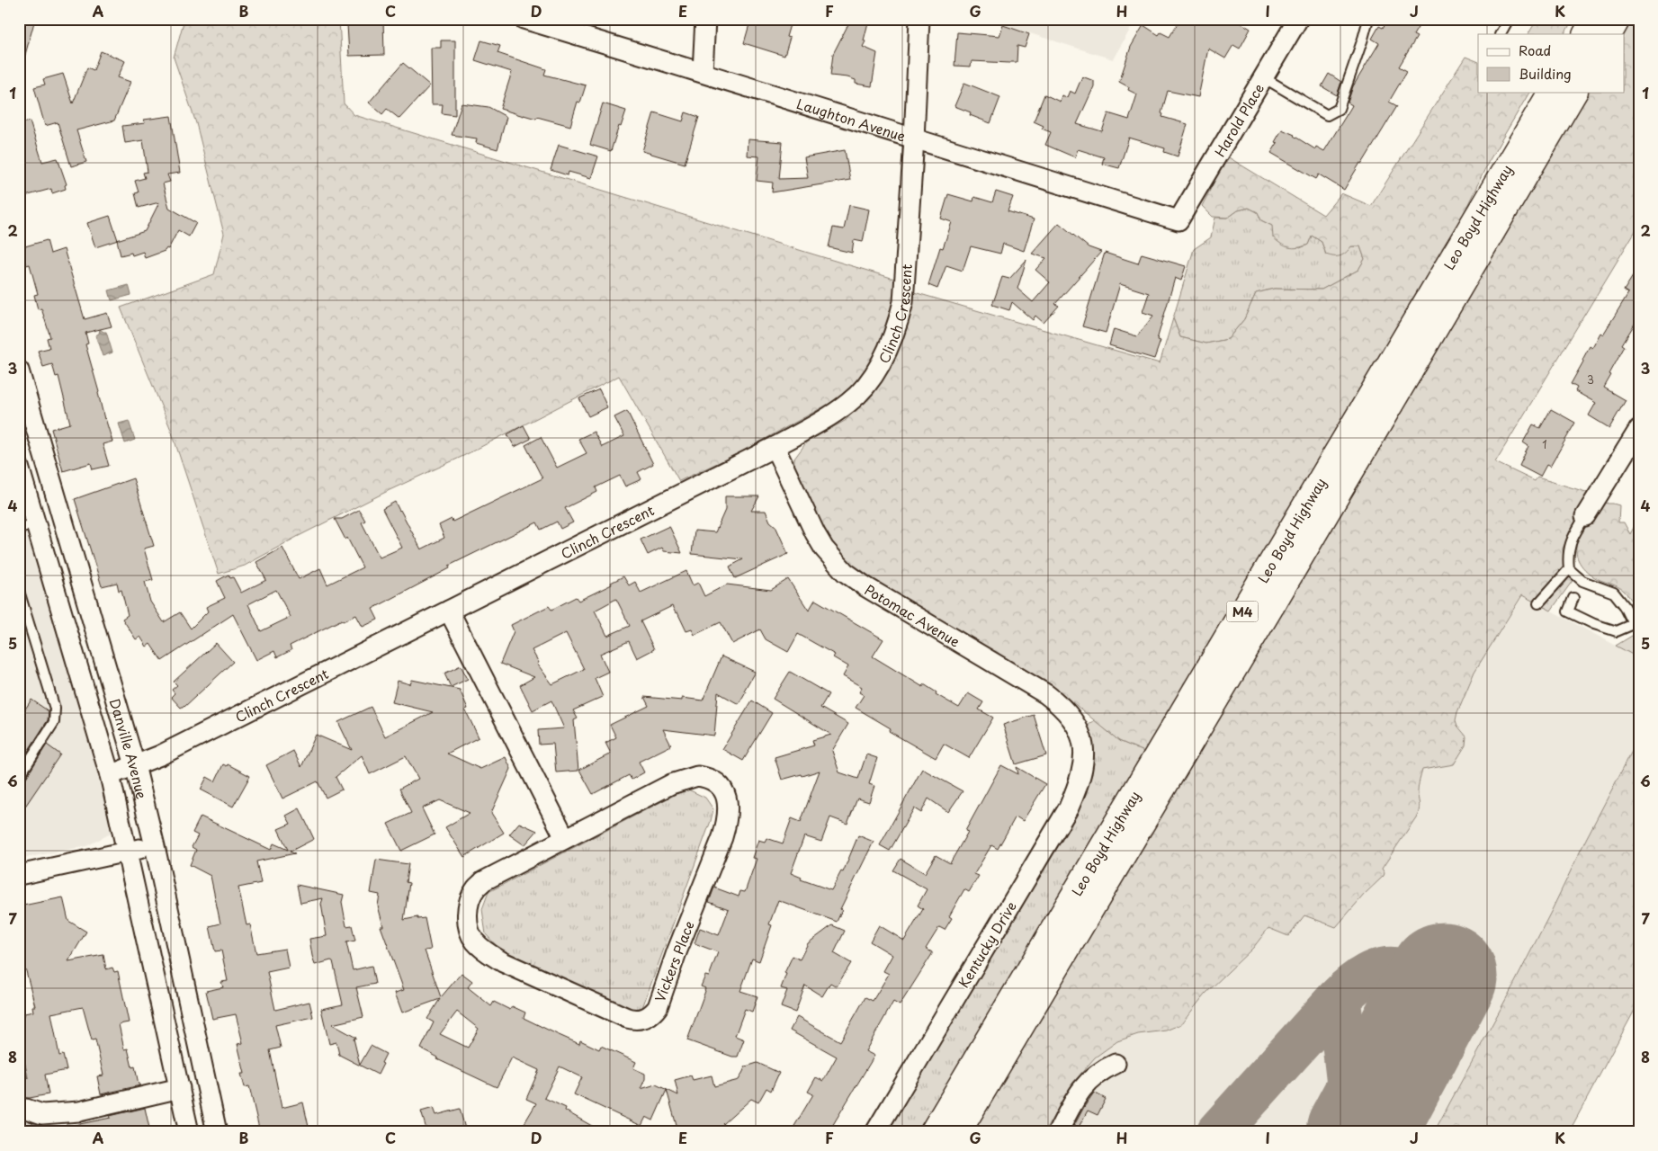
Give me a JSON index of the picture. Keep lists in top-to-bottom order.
{
  "streets": {
    "highway": ["Leo Boyd Highway", "M4"],
    "street": [
      "Laughton Avenue",
      "Harold Place",
      "Clinch Crescent",
      "Potomac Avenue",
      "Danville Avenue",
      "Kentucky Drive",
      "Vickers Place"
    ]
  },
  "crossings": [
    ["Laughton Avenue", "Harold Place"],
    ["Laughton Avenue", "Clinch Crescent"],
    ["Clinch Crescent", "Potomac Avenue"],
    ["Clinch Crescent", "Danville Avenue"],
    ["Potomac Avenue", "Kentucky Drive"]
  ],
  "house_numbers": ["3", "1"],
  "legend": ["Road", "Building"],
  "grid": {
    "columns": [
      "A",
      "B",
      "C",
      "D",
      "E",
      "F",
      "G",
      "H",
      "I",
      "J",
      "K"
    ],
    "rows": [
      "1",
      "2",
      "3",
      "4",
      "5",
      "6",
      "7",
      "8"
    ]
  }
}
